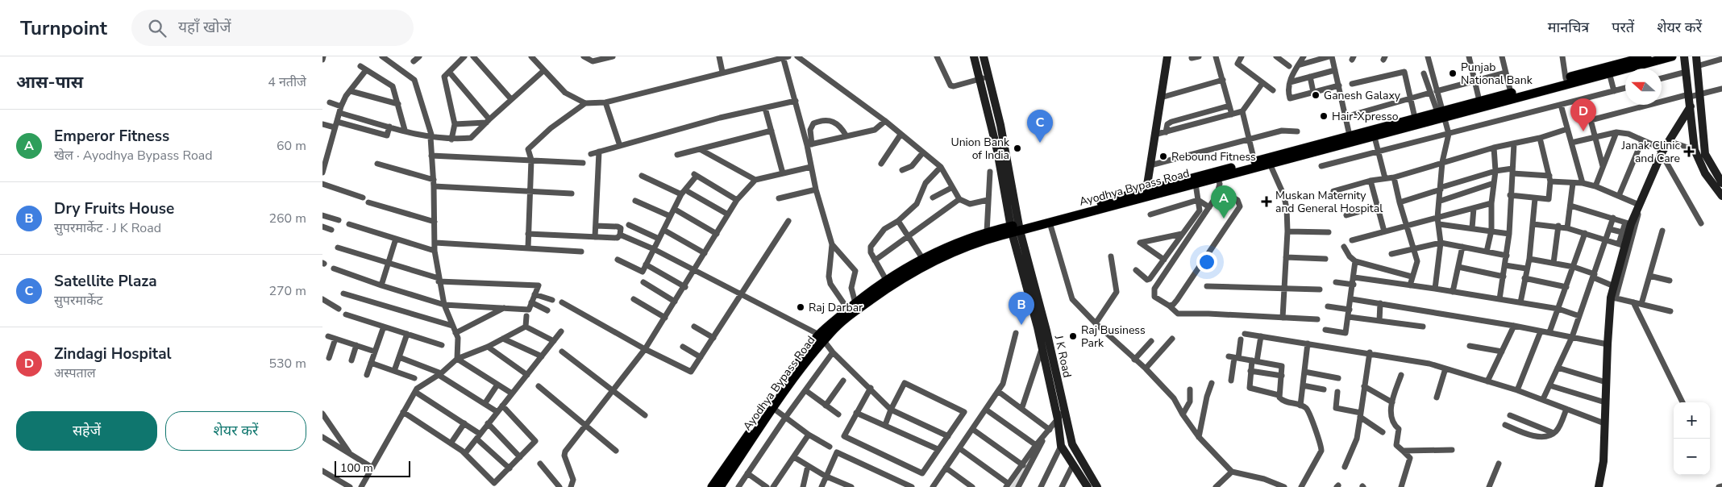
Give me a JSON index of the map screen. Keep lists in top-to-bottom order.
{
  "streets": {
    "main road": ["Ayodhya Bypass Road"],
    "street": ["J K Road"]
  },
  "crossings": [
    ["Ayodhya Bypass Road", "J K Road"]
  ],
  "places": {
    "other": [
      "Punjab National Bank",
      "Ganesh Galaxy",
      "Hair-Xpresso",
      "Union Bank of India",
      "Rebound Fitness",
      "Raj Darbar",
      "Raj Business Park"
    ],
    "health": ["Janak Clinic and Care", "Muskan Maternity and General Hospital"]
  },
  "scale_bar": "100 m",
  "north": "left",
  "page": {
    "header": "Turnpoint",
    "search": "यहाँ खोजें",
    "nav": ["मानचित्र", "परतें", "शेयर करें"],
    "heading": ["आस-पास", "4 नतीजे"],
    "pins": [
      "D",
      "C",
      "A",
      "B"
    ],
    "list": [
      {
        "mark": "A",
        "name": "Emperor Fitness",
        "note": "खेल · Ayodhya Bypass Road",
        "value": "60 m"
      },
      {
        "mark": "B",
        "name": "Dry Fruits House",
        "note": "सुपरमार्केट · J K Road",
        "value": "260 m"
      },
      {
        "mark": "C",
        "name": "Satellite Plaza",
        "note": "सुपरमार्केट",
        "value": "270 m"
      },
      {
        "mark": "D",
        "name": "Zindagi Hospital",
        "note": "अस्पताल",
        "value": "530 m"
      }
    ],
    "buttons": ["सहेजें", "शेयर करें"],
    "map_buttons": ["+", "−"],
    "scale": "100 m"
  }
}
